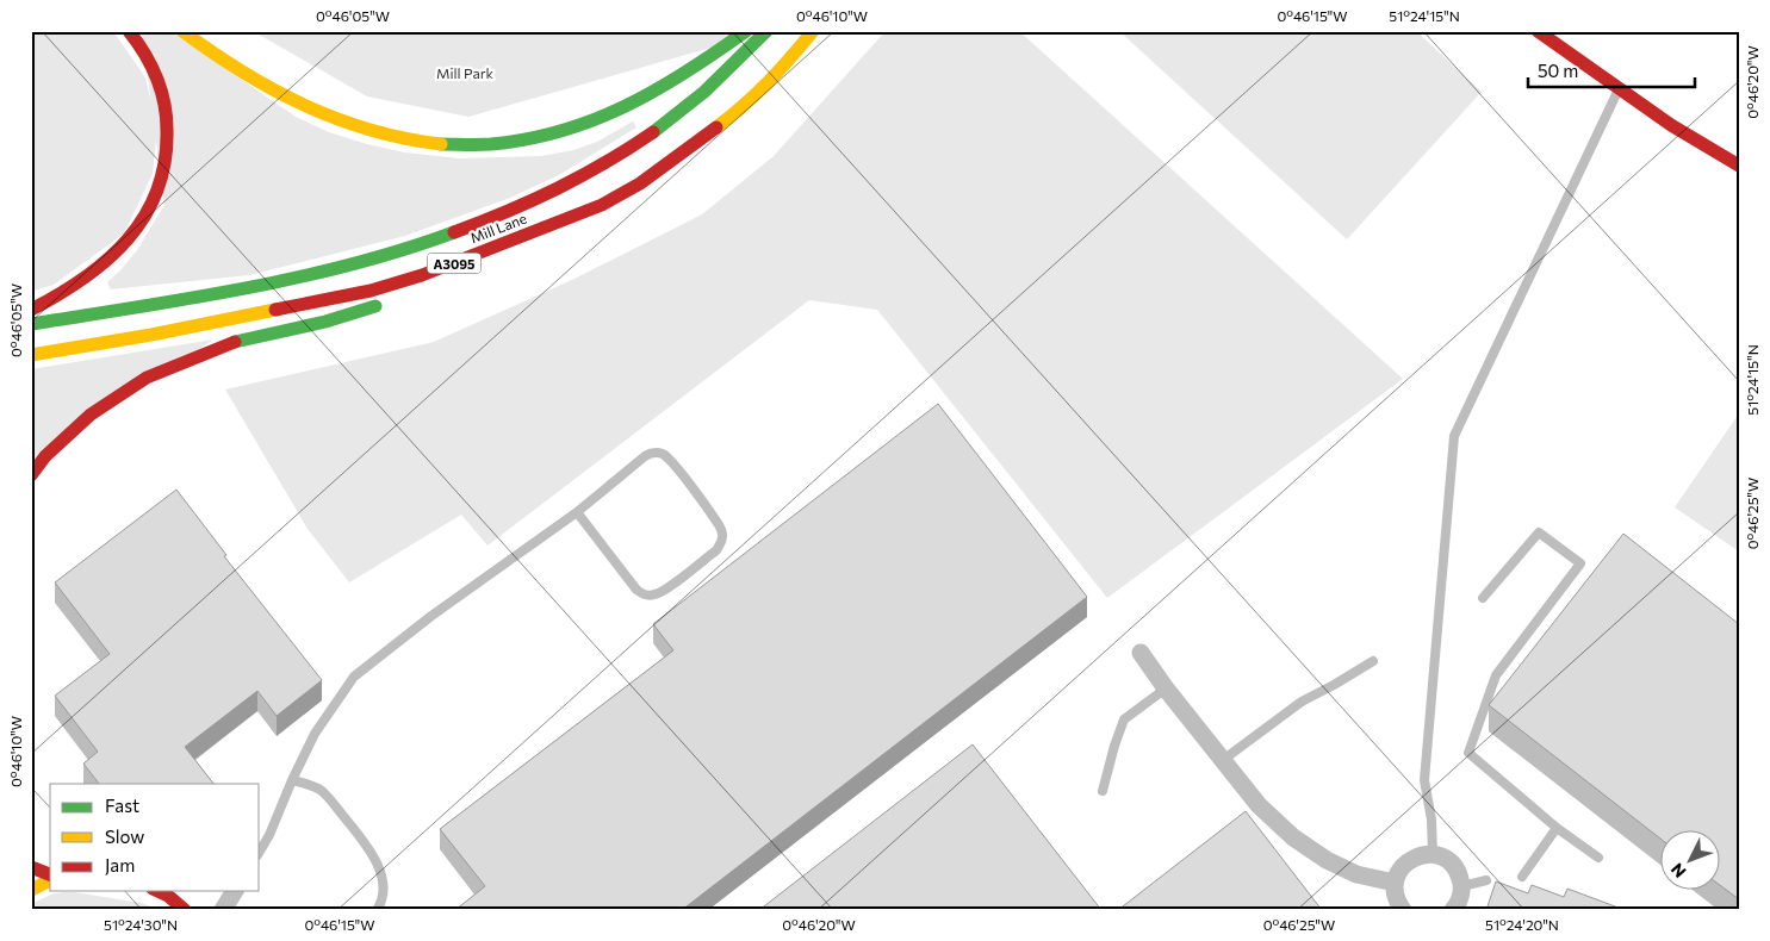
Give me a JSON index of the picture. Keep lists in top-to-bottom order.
{
  "streets": {
    "main road": ["Mill Lane", "A3095"]
  },
  "crossings": [
    ["Mill Lane", "A3095"]
  ],
  "parks": ["Mill Park"],
  "legend": ["Fast", "Slow", "Jam"],
  "scale_bar": "50 m",
  "north": "bottom left",
  "coordinates": [
    "0°46'05\"W",
    "0°46'10\"W",
    "0°46'15\"W",
    "51°24'15\"N",
    "0°46'20\"W",
    "0°46'25\"W",
    "51°24'30\"N",
    "51°24'20\"N"
  ]
}
